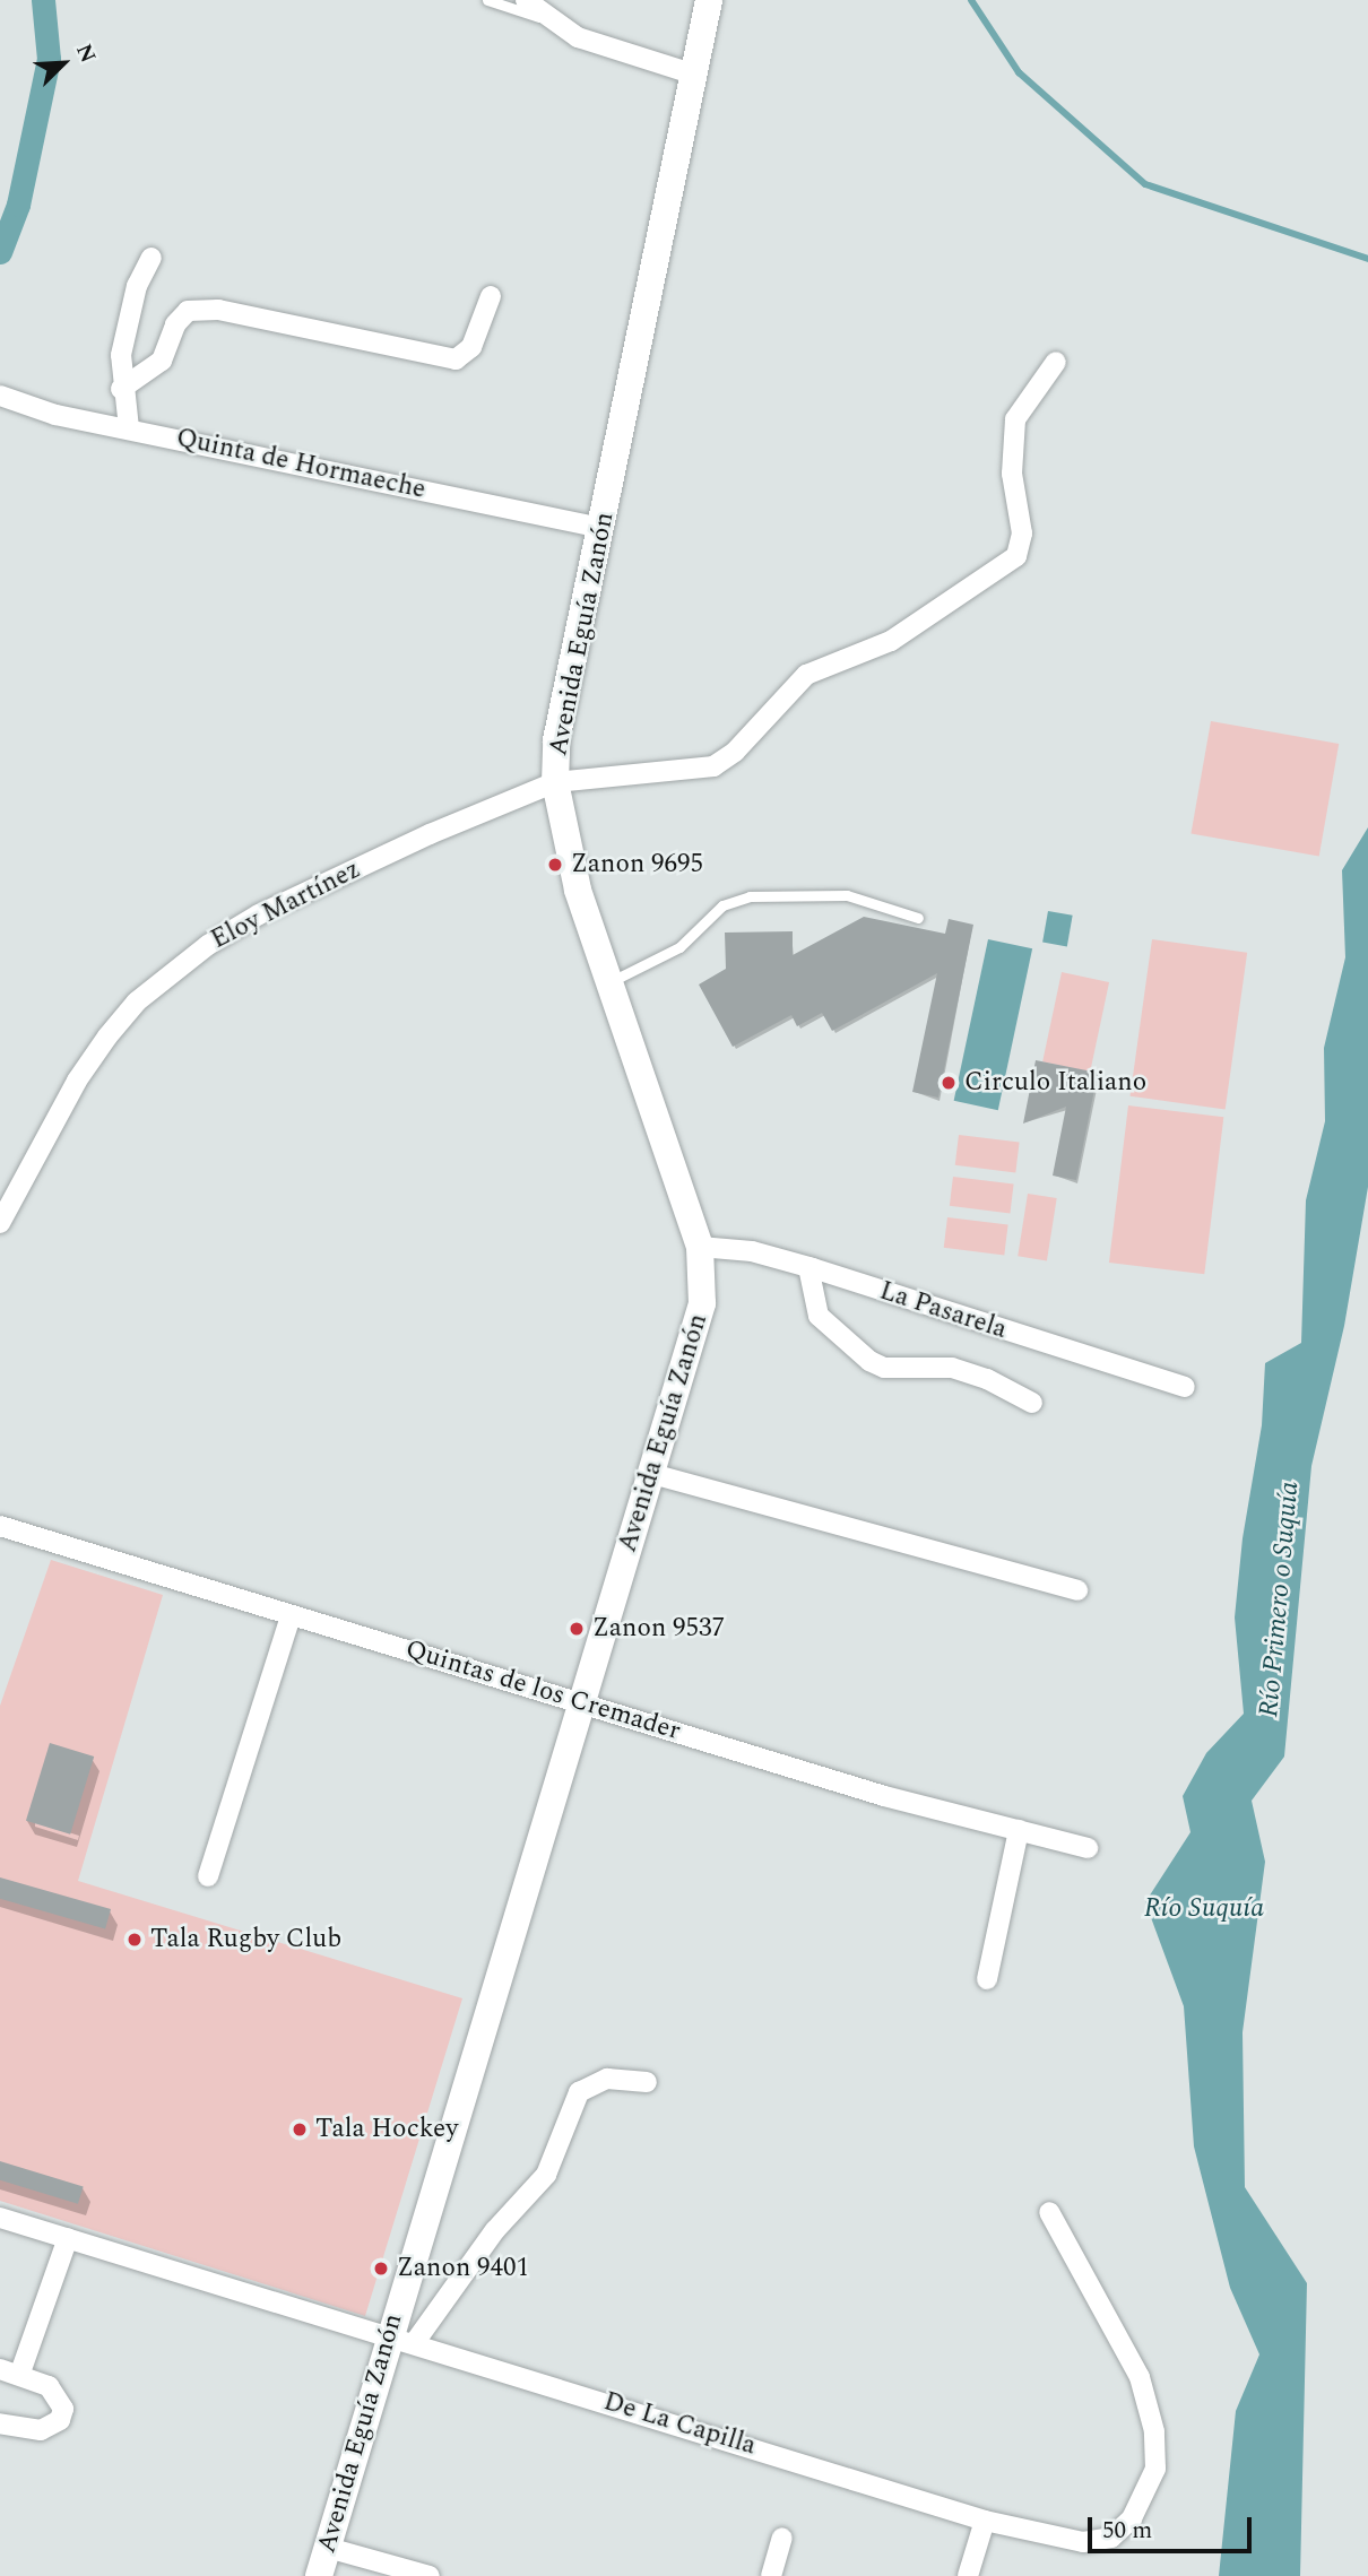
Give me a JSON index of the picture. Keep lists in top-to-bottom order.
{
  "streets": {
    "main road": ["Avenida Eguía Zanón"],
    "street": [
      "Quinta de Hormaeche",
      "Eloy Martínez",
      "La Pasarela",
      "Quintas de los Cremader",
      "De La Capilla"
    ]
  },
  "crossings": [
    ["Quinta de Hormaeche", "Avenida Eguía Zanón"],
    ["Avenida Eguía Zanón", "Eloy Martínez"],
    ["Avenida Eguía Zanón", "La Pasarela"],
    ["Avenida Eguía Zanón", "Quintas de los Cremader"],
    ["Avenida Eguía Zanón", "De La Capilla"]
  ],
  "water": ["Río Primero o Suquía", "Río Suquía"],
  "places": [
    "Zanon 9695",
    "Circulo Italiano",
    "Zanon 9537",
    "Tala Rugby Club",
    "Tala Hockey",
    "Zanon 9401"
  ],
  "scale_bar": "50 m",
  "north": "top right"
}
